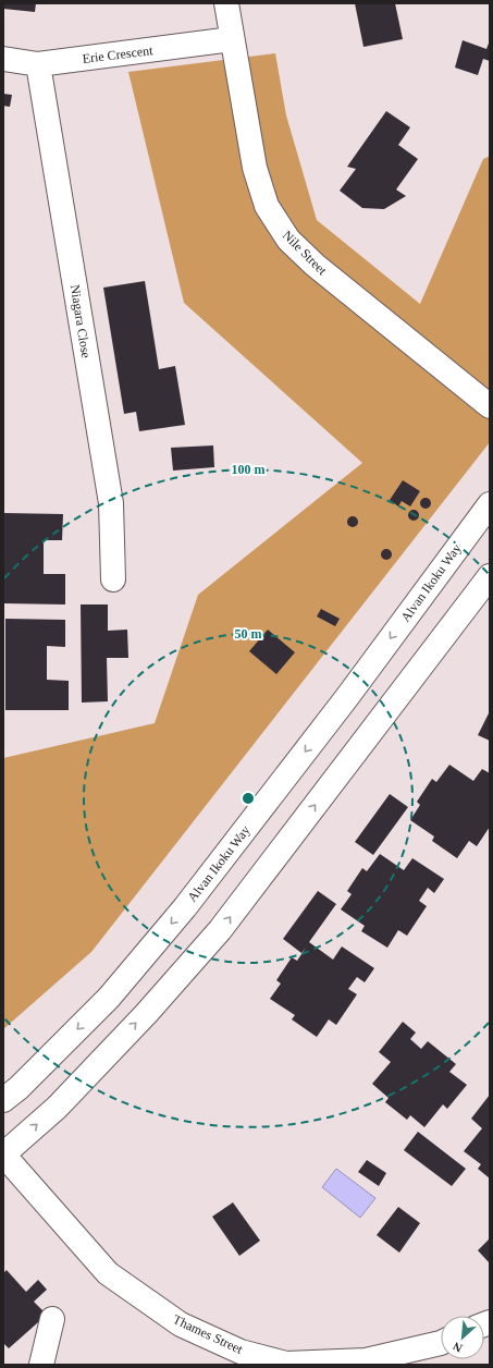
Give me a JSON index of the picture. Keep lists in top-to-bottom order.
{
  "streets": {
    "street": [
      "Erie Crescent",
      "Nile Street",
      "Niagara Close",
      "Alvan Ikoku Way",
      "Thames Street"
    ]
  },
  "crossings": [
    ["Erie Crescent", "Nile Street"],
    ["Erie Crescent", "Niagara Close"]
  ],
  "north": "bottom left",
  "rings": ["100 m", "50 m"]
}
